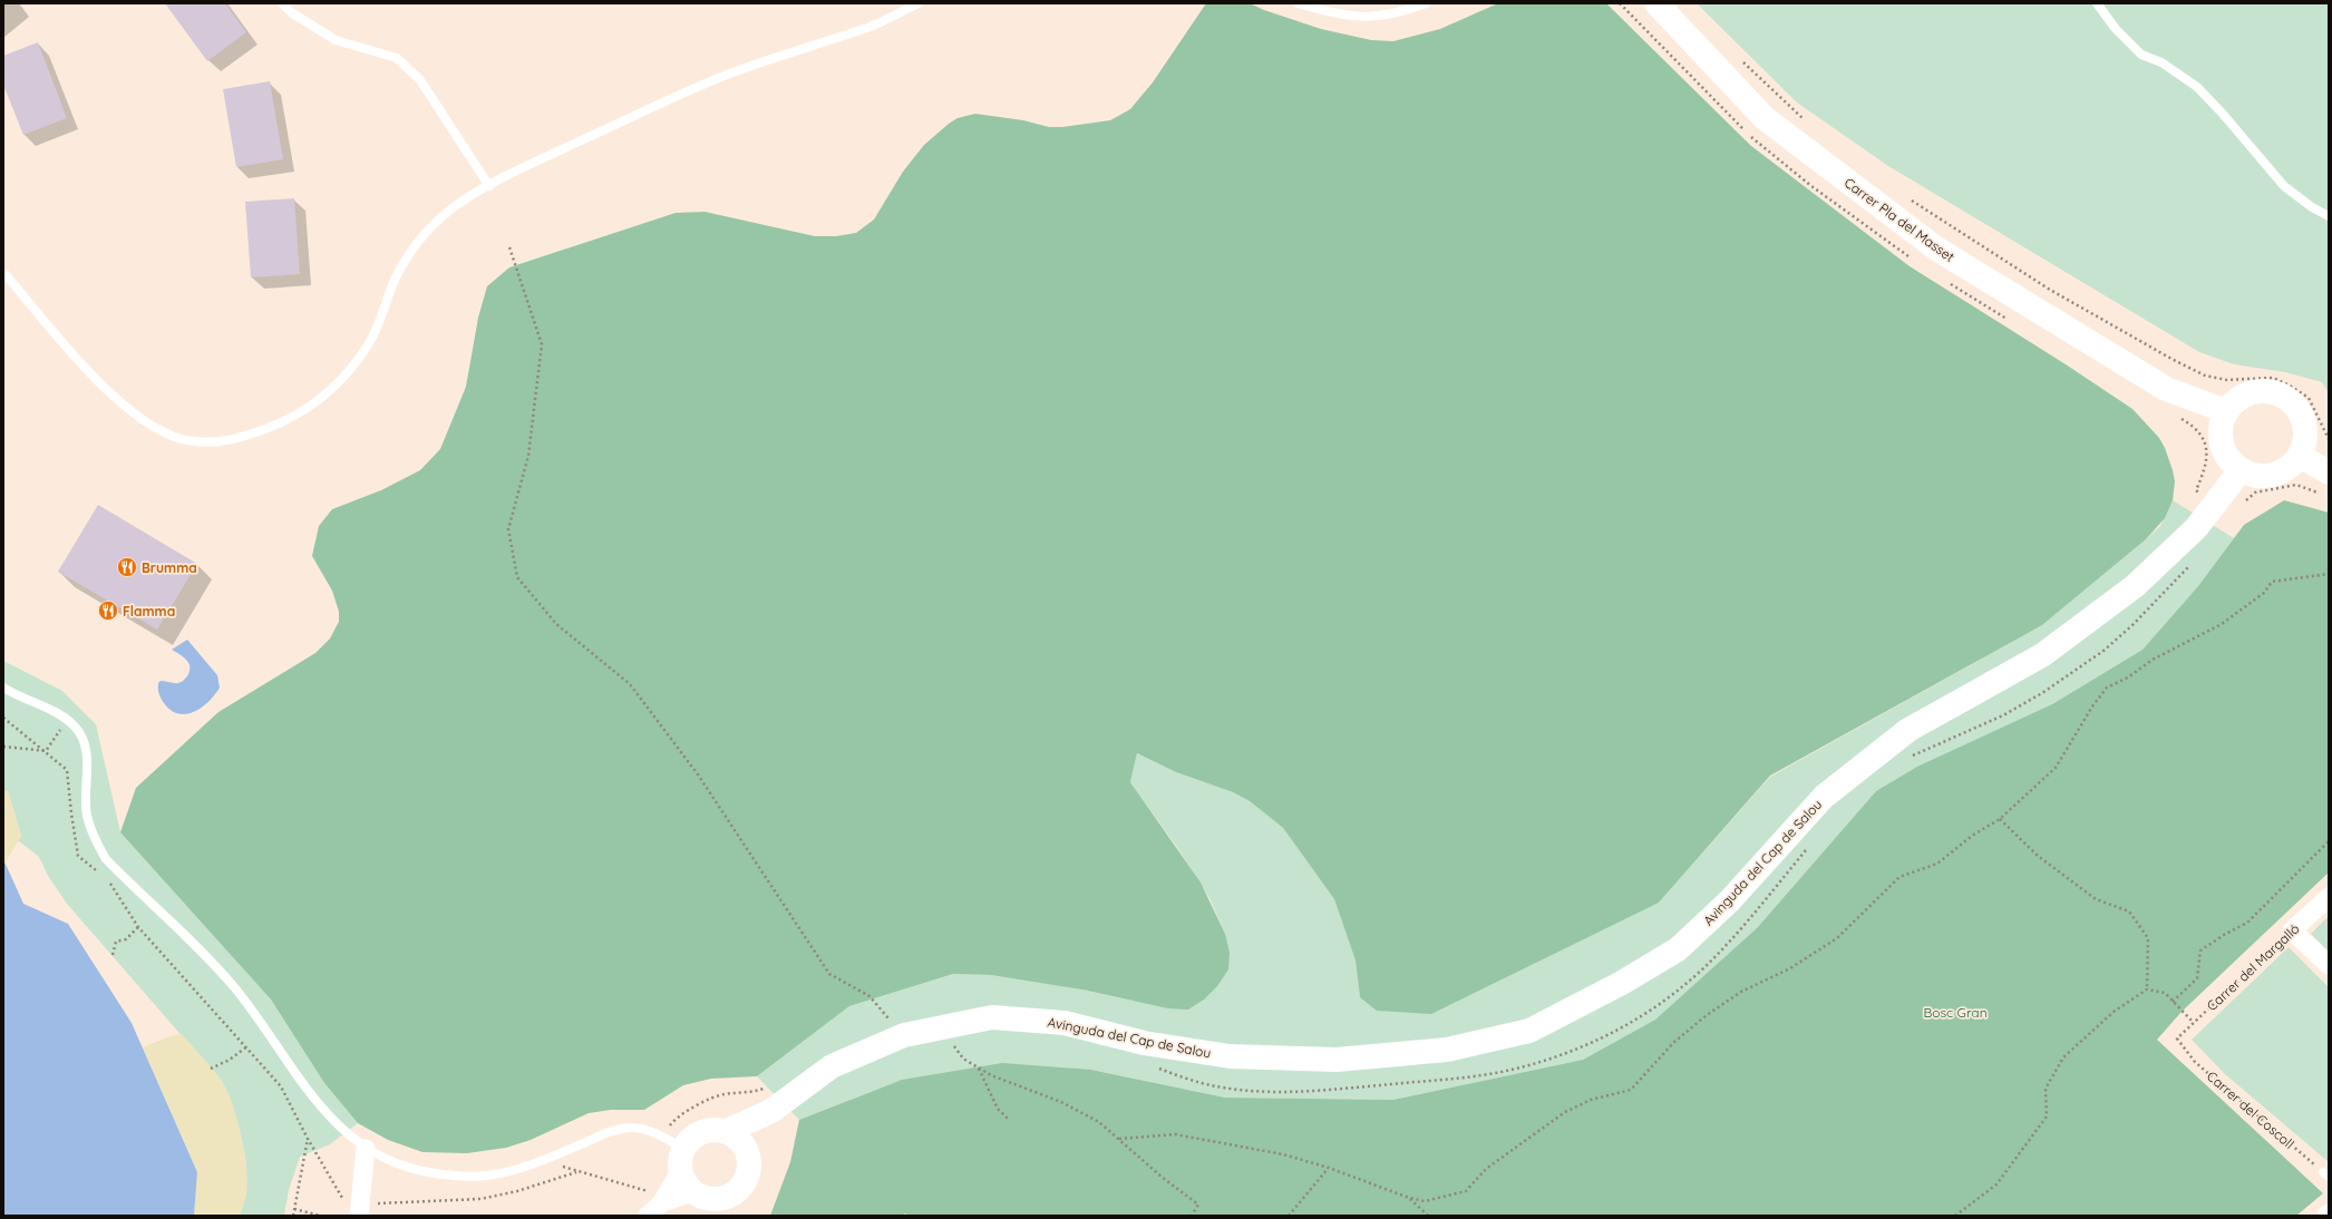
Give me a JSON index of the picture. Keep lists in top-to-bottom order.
{
  "streets": {
    "street": ["Carrer Pla del Masset", "Avinguda del Cap de Salou", "Carrer del Margalló"],
    "path": ["Carrer del Coscoll"]
  },
  "crossings": [
    ["Carrer Pla del Masset", "Avinguda del Cap de Salou"],
    ["Carrer del Margalló", "Carrer del Coscoll"]
  ],
  "parks": ["Bosc Gran"],
  "places": {
    "restaurant": ["Brumma", "Flamma"]
  }
}
